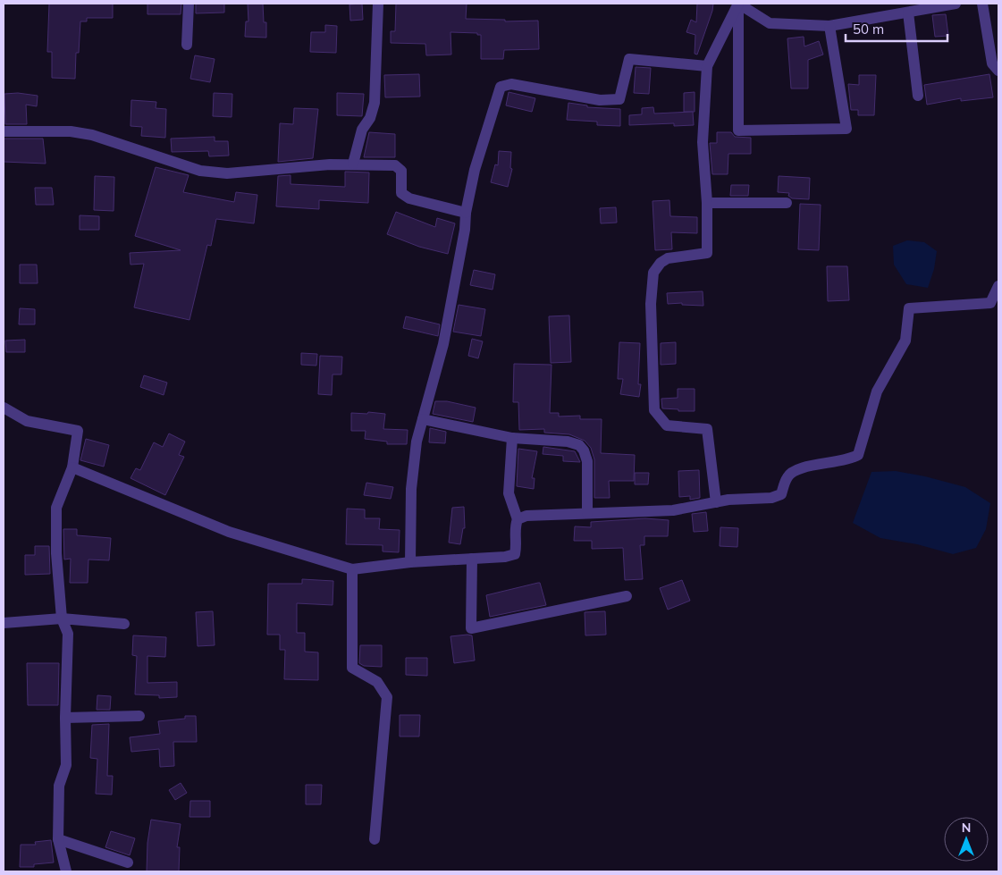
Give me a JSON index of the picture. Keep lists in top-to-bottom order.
{
  "scale_bar": "50 m",
  "north": "top"
}
